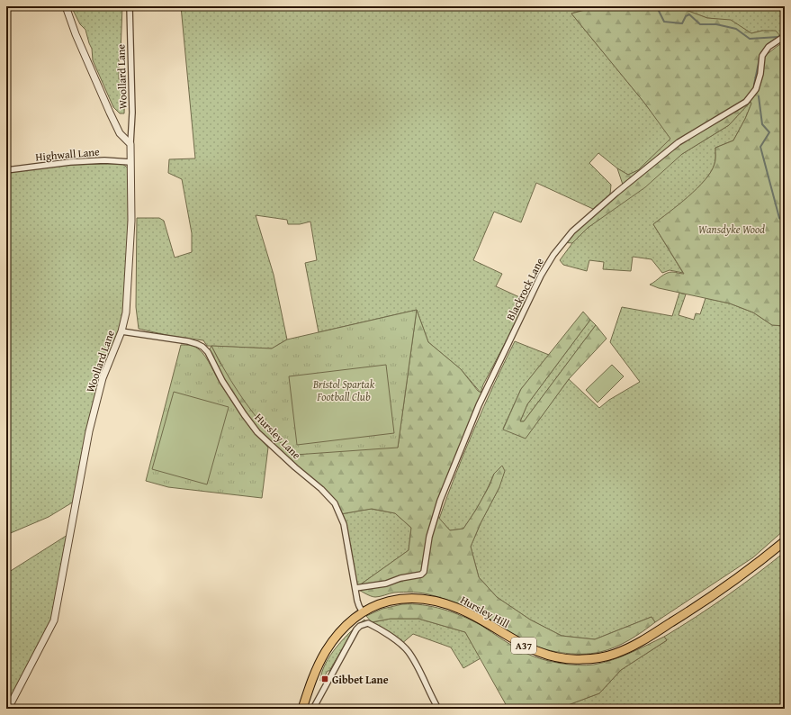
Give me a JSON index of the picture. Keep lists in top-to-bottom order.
{
  "streets": {
    "highway": ["Hursley Hill", "A37"],
    "street": [
      "Woollard Lane",
      "Highwall Lane",
      "Blackrock Lane",
      "Hursley Lane"
    ]
  },
  "crossings": [
    ["Woollard Lane", "Highwall Lane"],
    ["Woollard Lane", "Hursley Lane"],
    ["Blackrock Lane", "Hursley Lane"],
    ["Hursley Lane", "Hursley Hill"]
  ],
  "parks": ["Wansdyke Wood", "Bristol Spartak Football Club"],
  "places": {
    "transit": ["Gibbet Lane"]
  }
}
